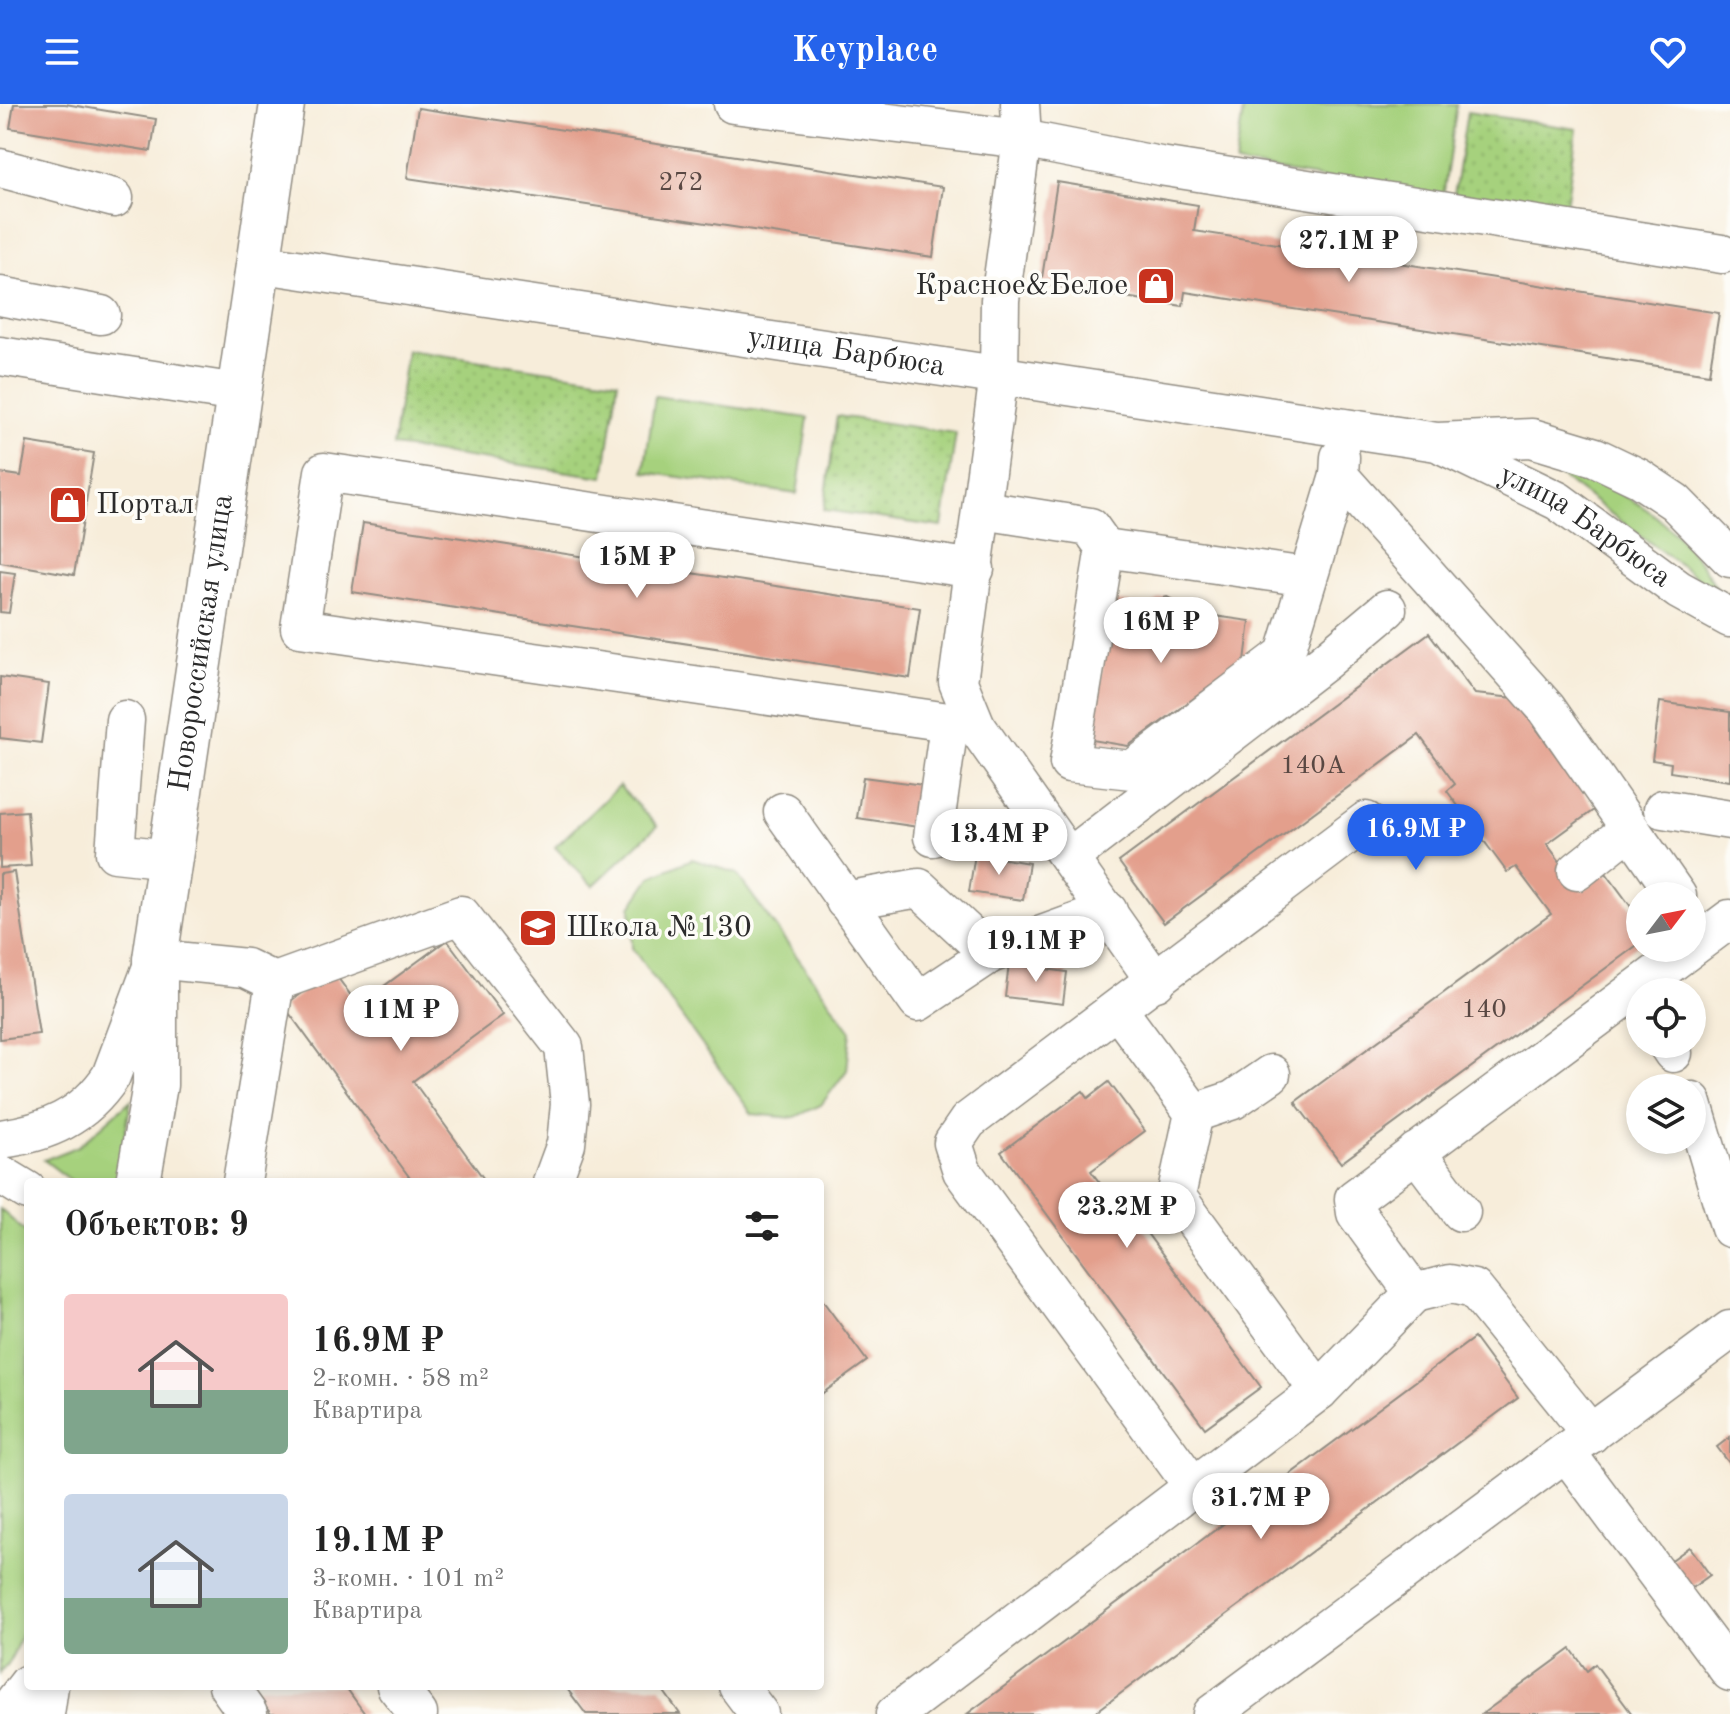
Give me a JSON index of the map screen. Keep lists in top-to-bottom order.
{
  "streets": {
    "main road": ["Новороссийская улица"],
    "street": ["улица Барбюса"]
  },
  "crossings": [
    ["улица Барбюса", "Новороссийская улица"]
  ],
  "places": {
    "shop": ["Красное&Белое", "Портал"],
    "school or university": ["Школа №130"]
  },
  "house_numbers": ["272", "140А", "140"],
  "north": "top right",
  "page": {
    "header": "Keyplace",
    "price": [
      "27.1M ₽",
      "15M ₽",
      "16M ₽",
      "16.9M ₽",
      "13.4M ₽",
      "19.1M ₽",
      "11M ₽",
      "23.2M ₽",
      "31.7M ₽"
    ],
    "heading": "Объектов: 9",
    "list": [
      {
        "name": "16.9M ₽",
        "note": "2-комн. · 58 m² · Квартира"
      },
      {
        "name": "19.1M ₽",
        "note": "3-комн. · 101 m² · Квартира"
      }
    ]
  }
}
